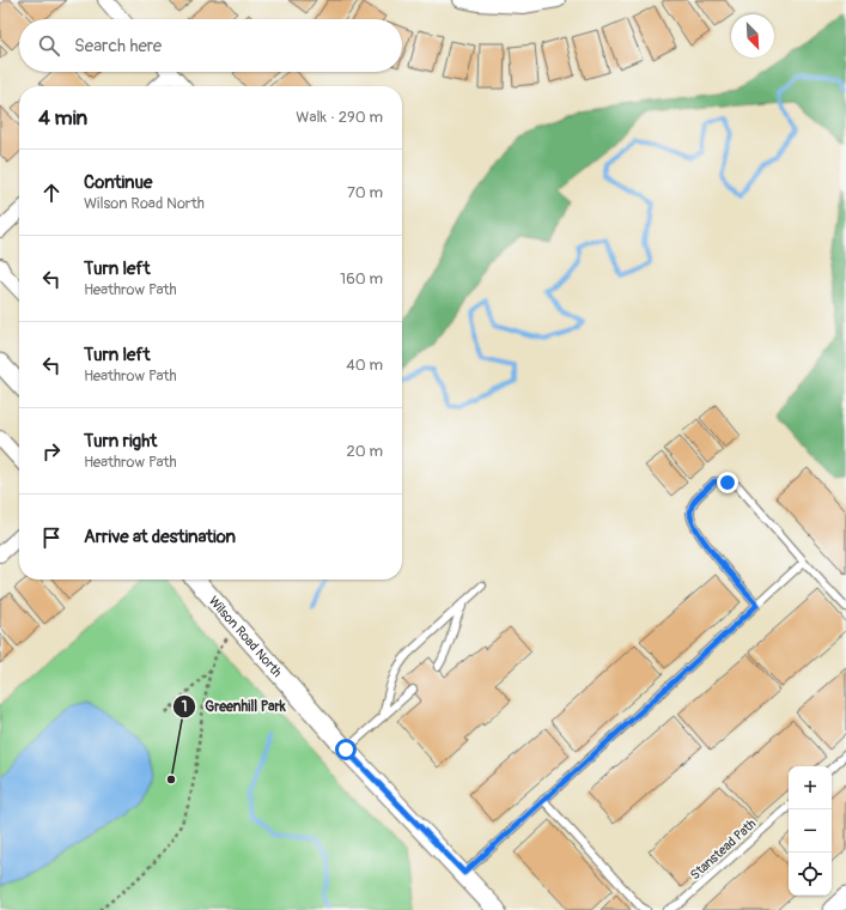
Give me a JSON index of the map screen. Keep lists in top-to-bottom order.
{
  "streets": {
    "street": ["Wilson Road North"],
    "lane": ["Stanstead Path"]
  },
  "places": ["Greenhill Park"],
  "north": "bottom right",
  "page": {
    "search": "Search here",
    "heading": ["4 min", "Walk · 290 m"],
    "list": [
      ["Continue", "Wilson Road North", "70 m"],
      ["Turn left", "Heathrow Path", "160 m"],
      ["Turn left", "Heathrow Path", "40 m"],
      ["Turn right", "Heathrow Path", "20 m"],
      "Arrive at destination"
    ],
    "map_buttons": ["+", "−"]
  }
}
